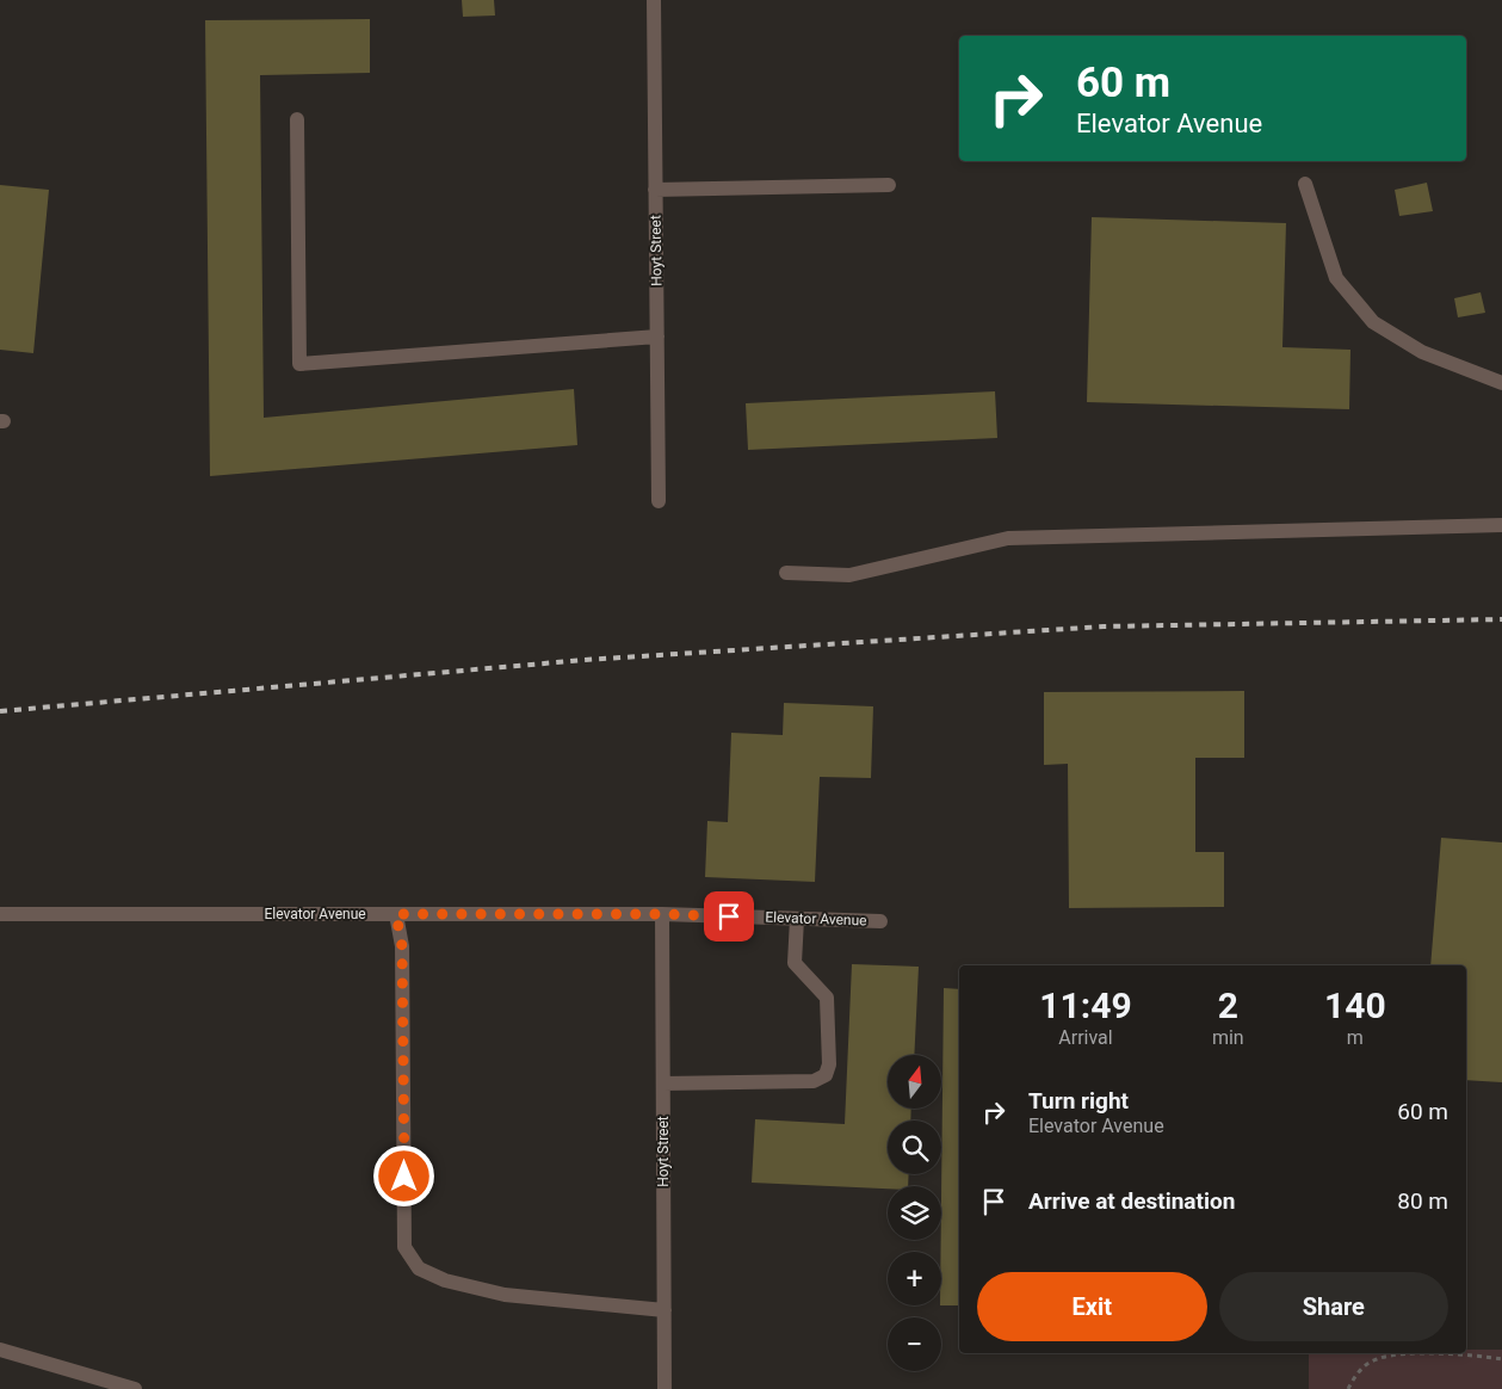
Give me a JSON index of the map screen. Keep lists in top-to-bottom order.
{
  "streets": {
    "street": ["Hoyt Street", "Elevator Avenue"]
  },
  "crossings": [
    ["Hoyt Street", "Elevator Avenue"]
  ],
  "north": "top",
  "page": {
    "turn": ["60 m", "Elevator Avenue"],
    "eta": [
      "11:49",
      "Arrival",
      "2",
      "min",
      "140",
      "m"
    ],
    "map_buttons": ["+", "−"],
    "list": [
      {
        "name": "Turn right",
        "note": "Elevator Avenue",
        "value": "60 m"
      },
      {
        "name": "Arrive at destination",
        "value": "80 m"
      }
    ],
    "buttons": ["Exit", "Share"]
  }
}
